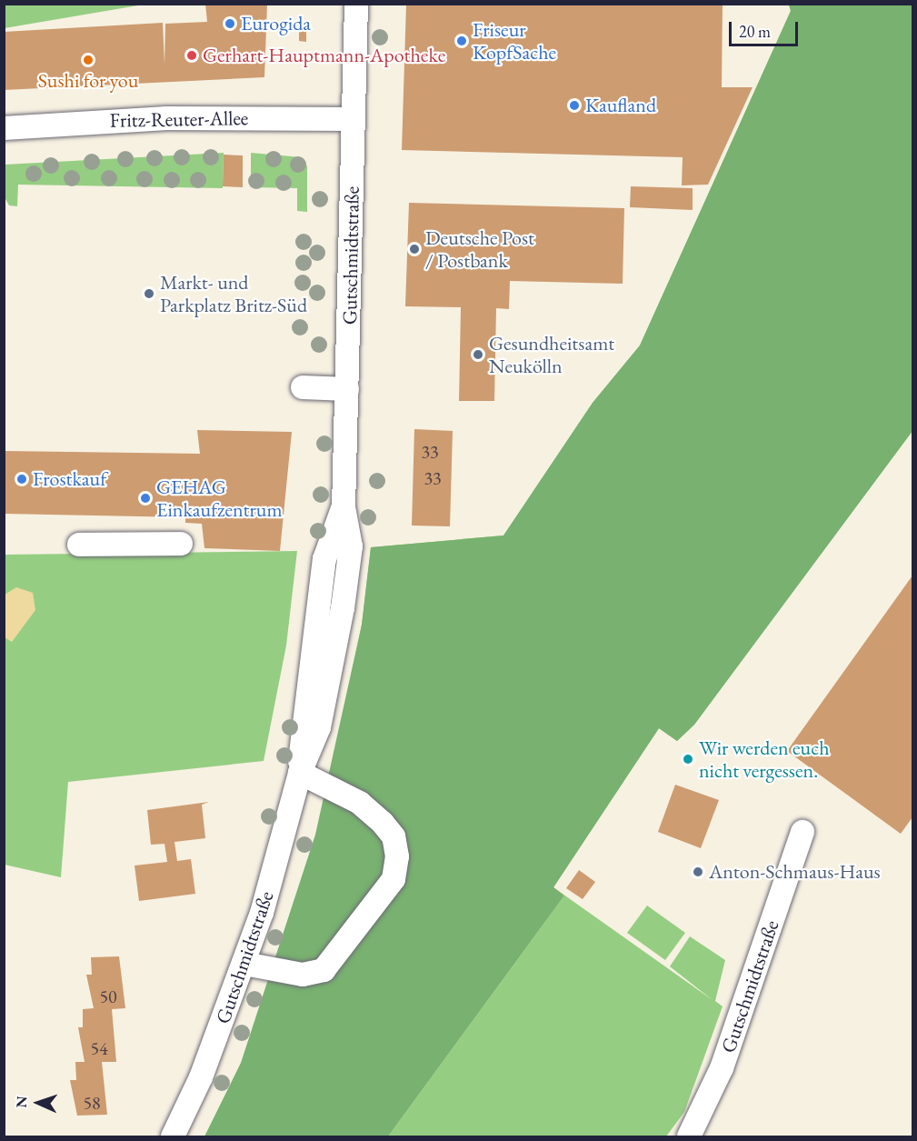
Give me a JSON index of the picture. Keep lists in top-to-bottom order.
{
  "streets": {
    "street": ["Fritz-Reuter-Allee", "Gutschmidtstraße"]
  },
  "crossings": [
    ["Fritz-Reuter-Allee", "Gutschmidtstraße"]
  ],
  "places": [
    "Eurogida",
    "Friseur KopfSache",
    "Gerhart-Hauptmann-Apotheke",
    "Sushi for you",
    "Kaufland",
    "Deutsche Post / Postbank",
    "Markt- und Parkplatz Britz-Süd",
    "Gesundheitsamt Neukölln",
    "Frostkauf",
    "GEHAG Einkaufzentrum",
    "Wir werden euch nicht vergessen.",
    "Anton-Schmaus-Haus"
  ],
  "house_numbers": [
    "33",
    "33",
    "50",
    "54",
    "58"
  ],
  "scale_bar": "20 m",
  "north": "left"
}
